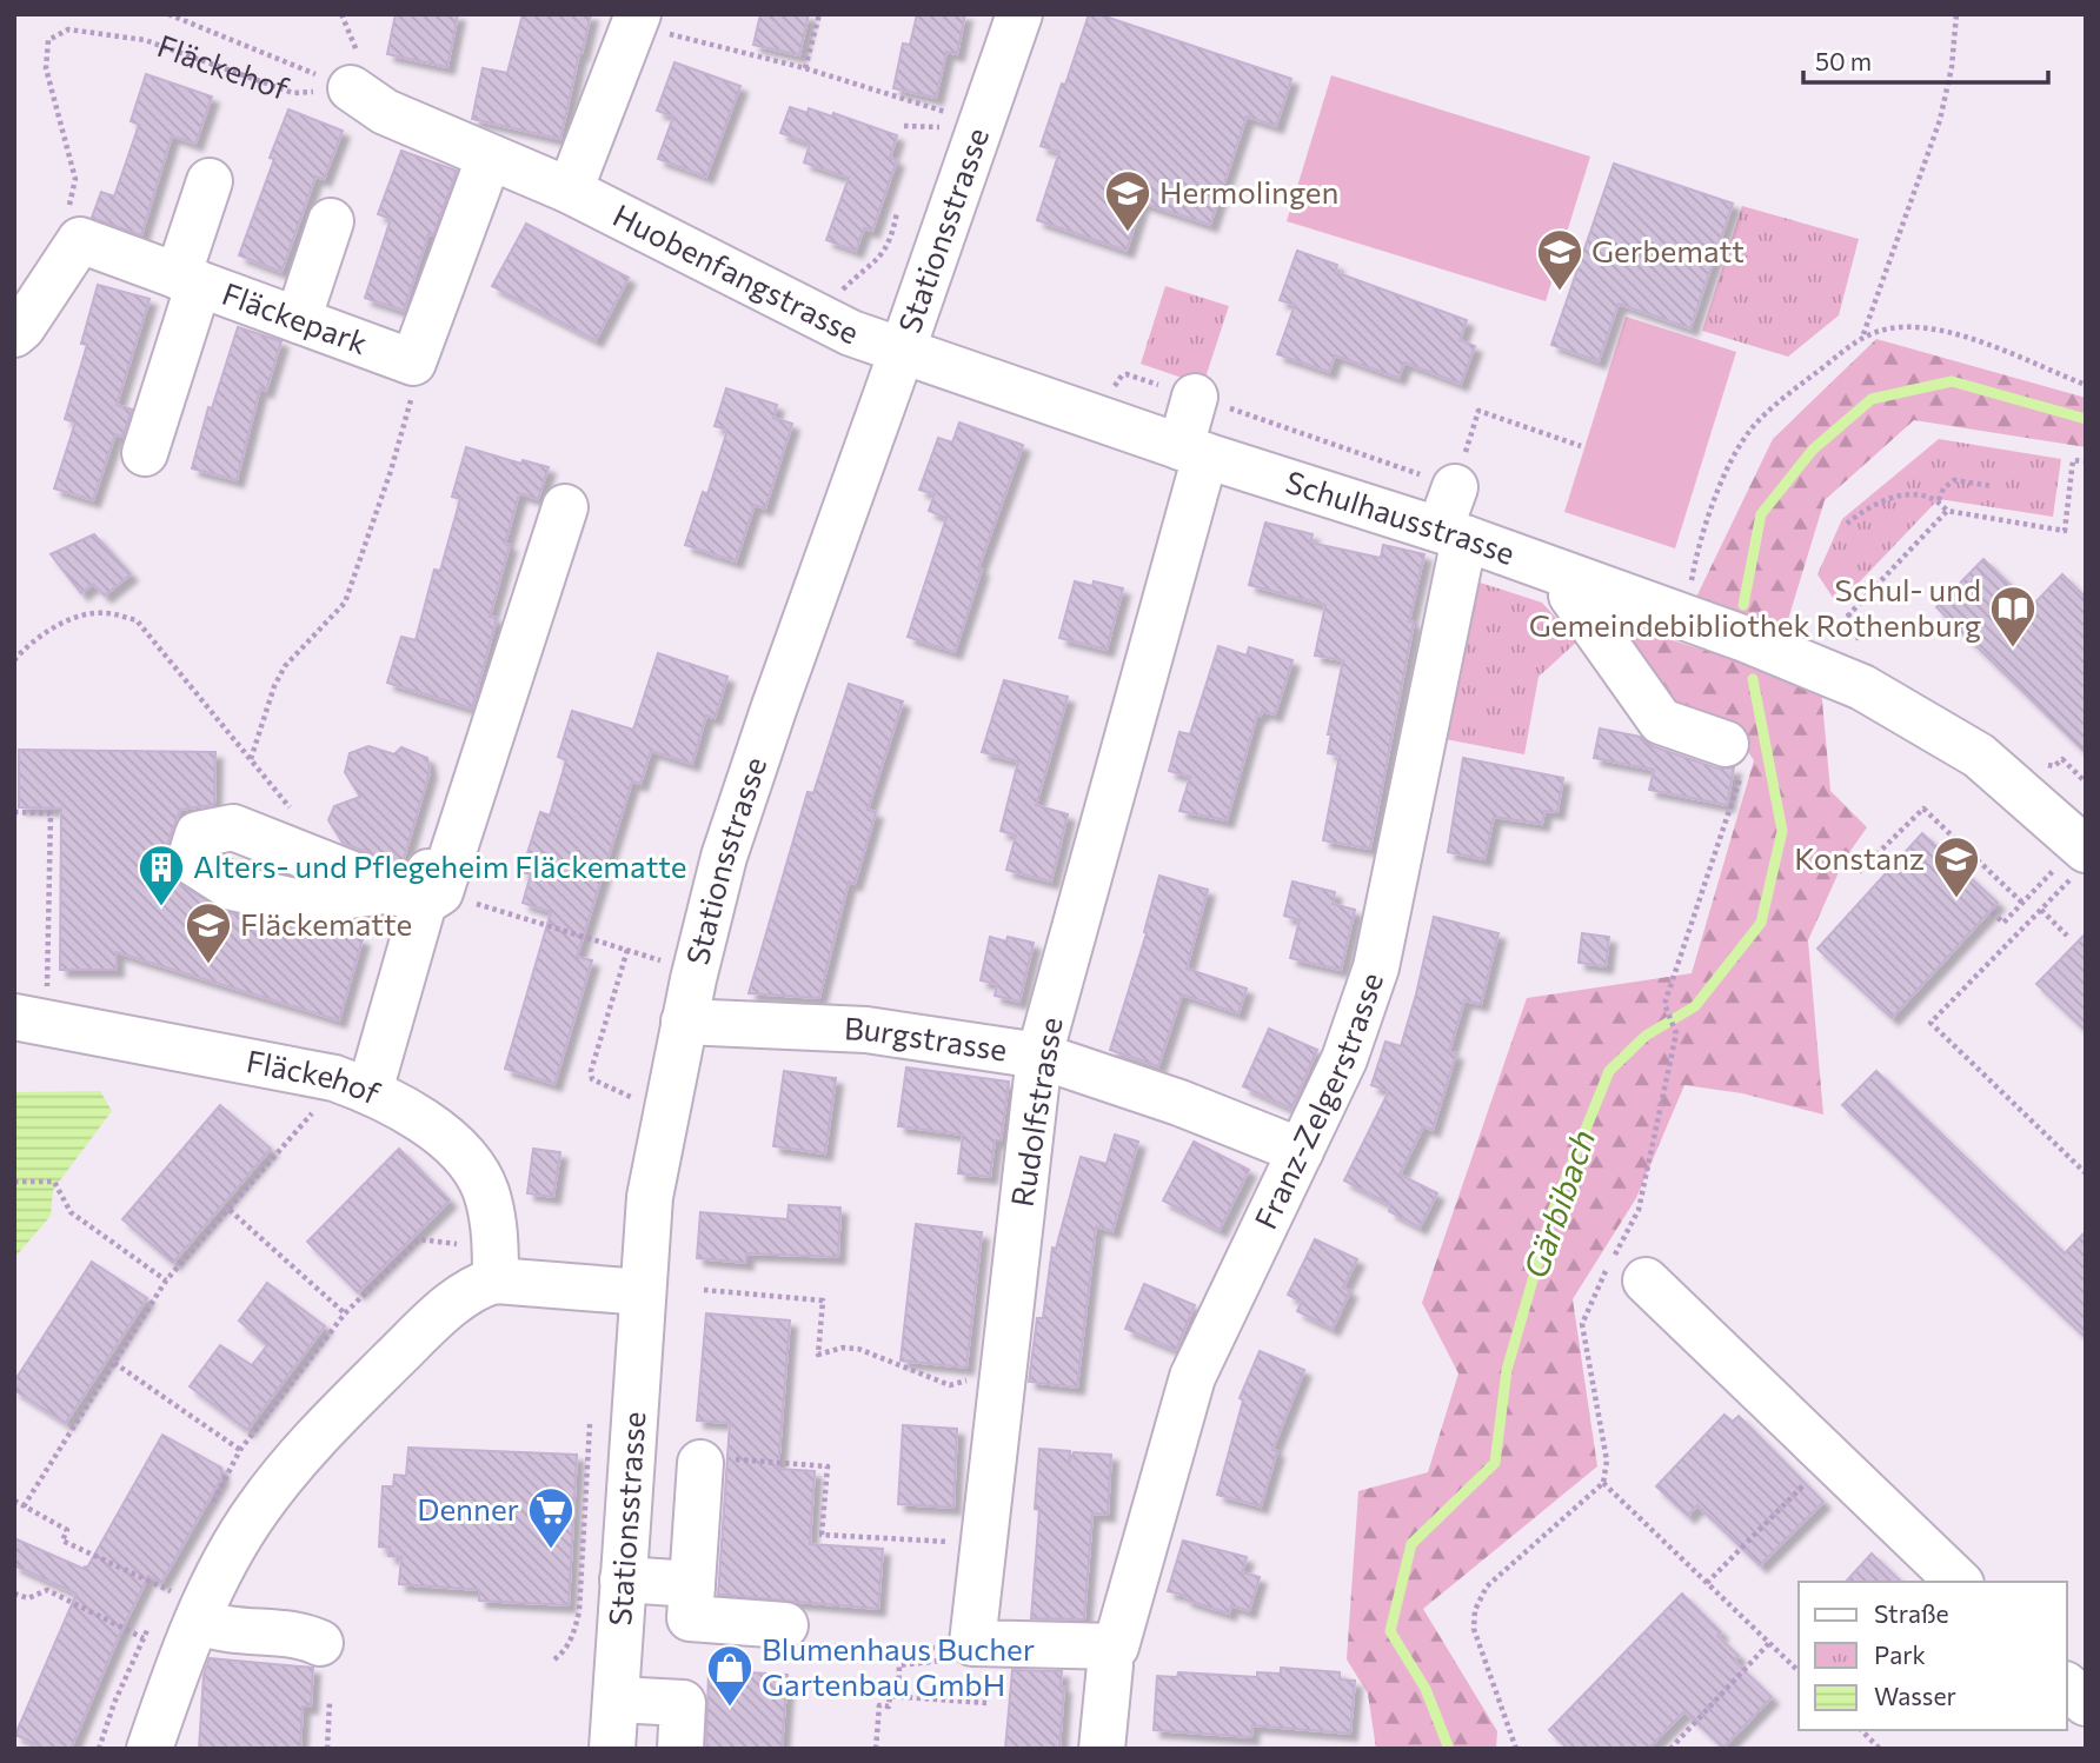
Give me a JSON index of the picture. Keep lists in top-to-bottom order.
{
  "streets": {
    "street": [
      "Fläckehof",
      "Stationsstrasse",
      "Huobenfangstrasse",
      "Fläckepark",
      "Schulhausstrasse",
      "Burgstrasse",
      "Franz-Zelgerstrasse",
      "Rudolfstrasse"
    ]
  },
  "crossings": [
    ["Fläckehof", "Huobenfangstrasse"],
    ["Stationsstrasse", "Huobenfangstrasse"],
    ["Stationsstrasse", "Schulhausstrasse"],
    ["Stationsstrasse", "Burgstrasse"],
    ["Huobenfangstrasse", "Schulhausstrasse"],
    ["Schulhausstrasse", "Franz-Zelgerstrasse"],
    ["Schulhausstrasse", "Rudolfstrasse"],
    ["Burgstrasse", "Franz-Zelgerstrasse"],
    ["Burgstrasse", "Rudolfstrasse"]
  ],
  "water": ["Gärbibach"],
  "places": {
    "school or university": [
      "Hermolingen",
      "Gerbematt",
      "Konstanz",
      "Fläckematte"
    ],
    "library": ["Schul- und Gemeindebibliothek Rothenburg"],
    "building": ["Alters- und Pflegeheim Fläckematte"],
    "supermarket": ["Denner"],
    "shop": ["Blumenhaus Bucher Gartenbau GmbH"]
  },
  "legend": ["Straße", "Park", "Wasser"],
  "scale_bar": "50 m"
}
